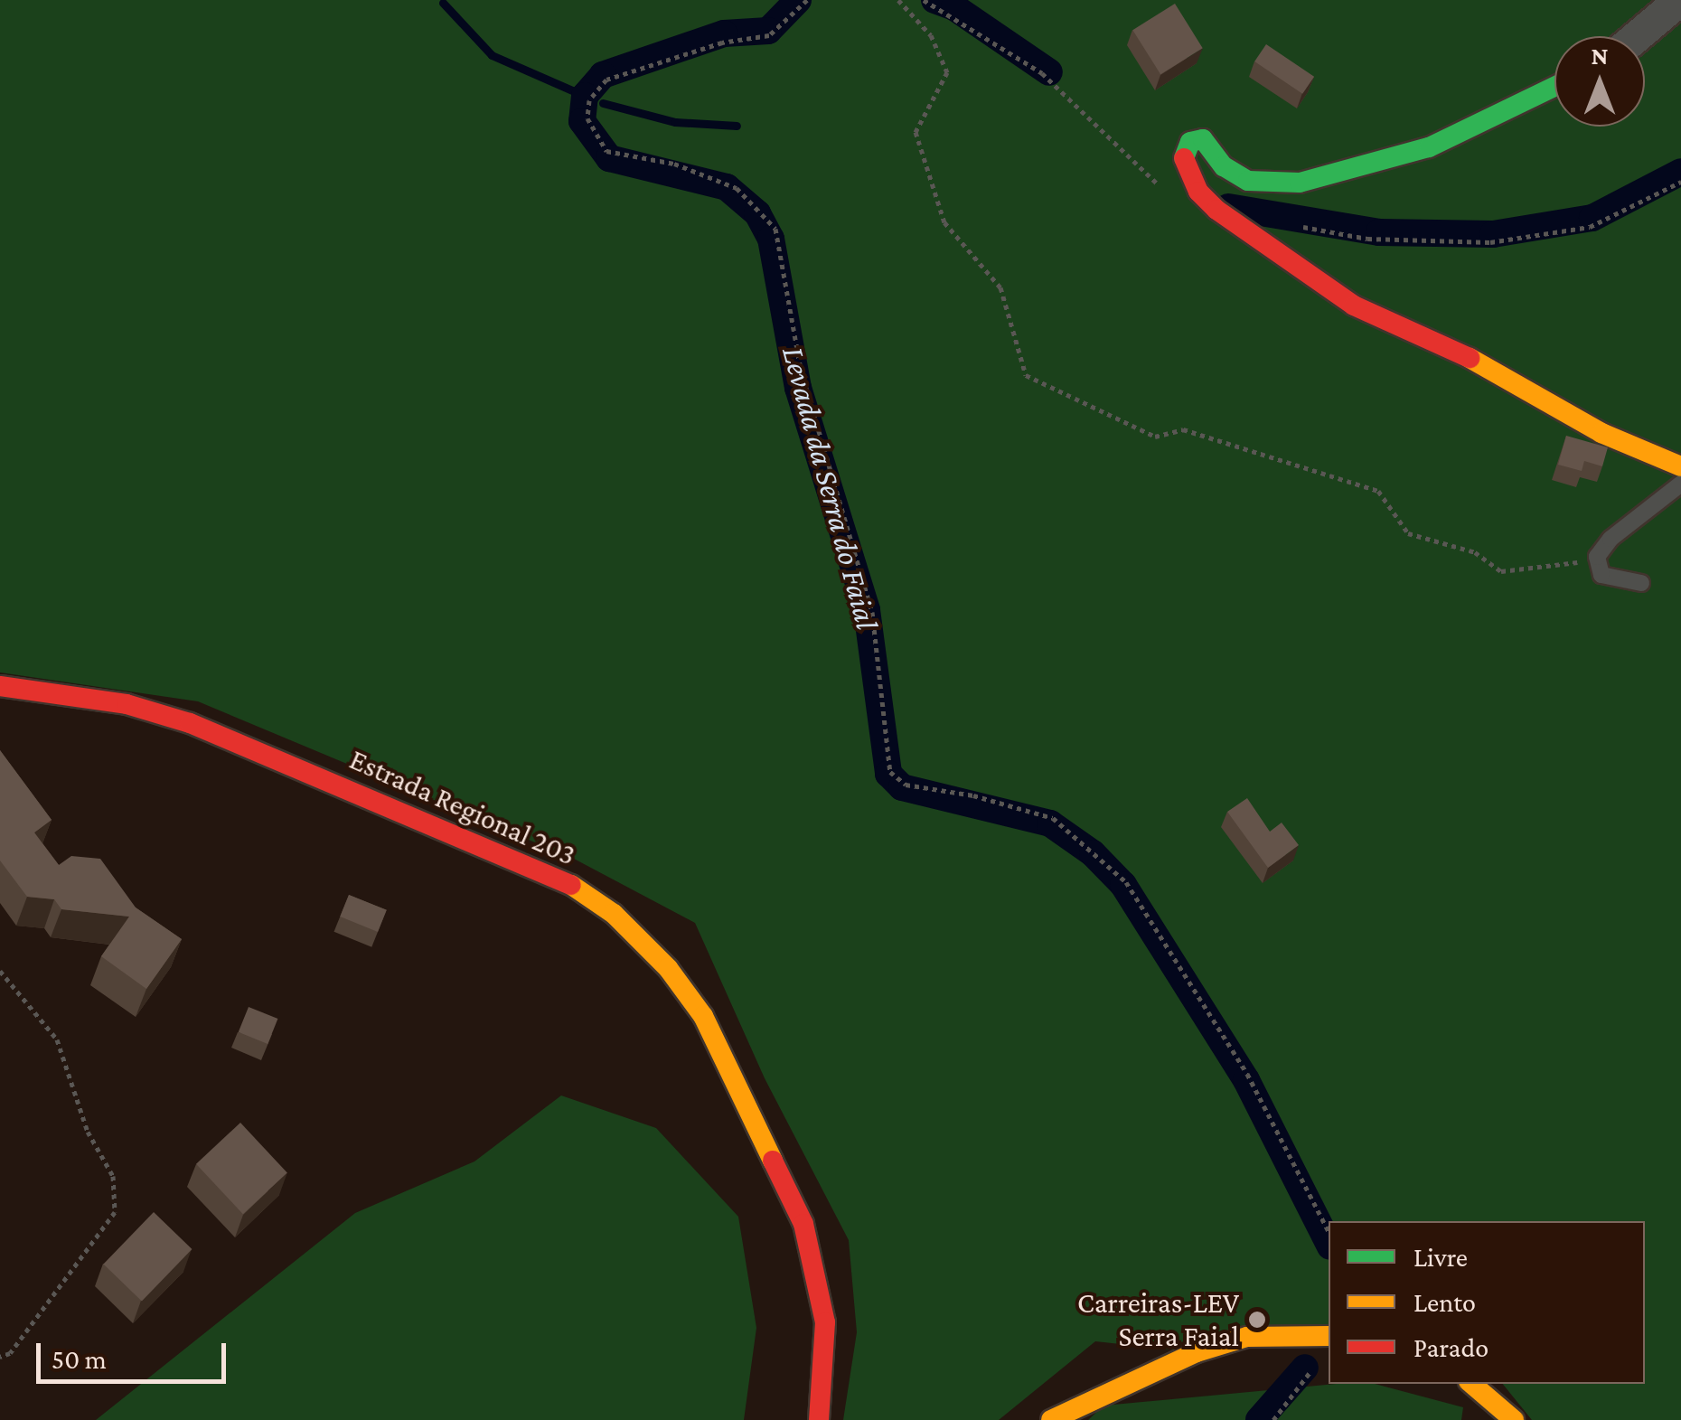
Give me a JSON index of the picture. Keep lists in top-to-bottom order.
{
  "streets": {
    "main road": ["Estrada Regional 203"]
  },
  "water": ["Levada da Serra do Faial"],
  "places": ["Carreiras-LEV Serra Faial"],
  "legend": ["Livre", "Lento", "Parado"],
  "scale_bar": "50 m",
  "north": "top"
}
